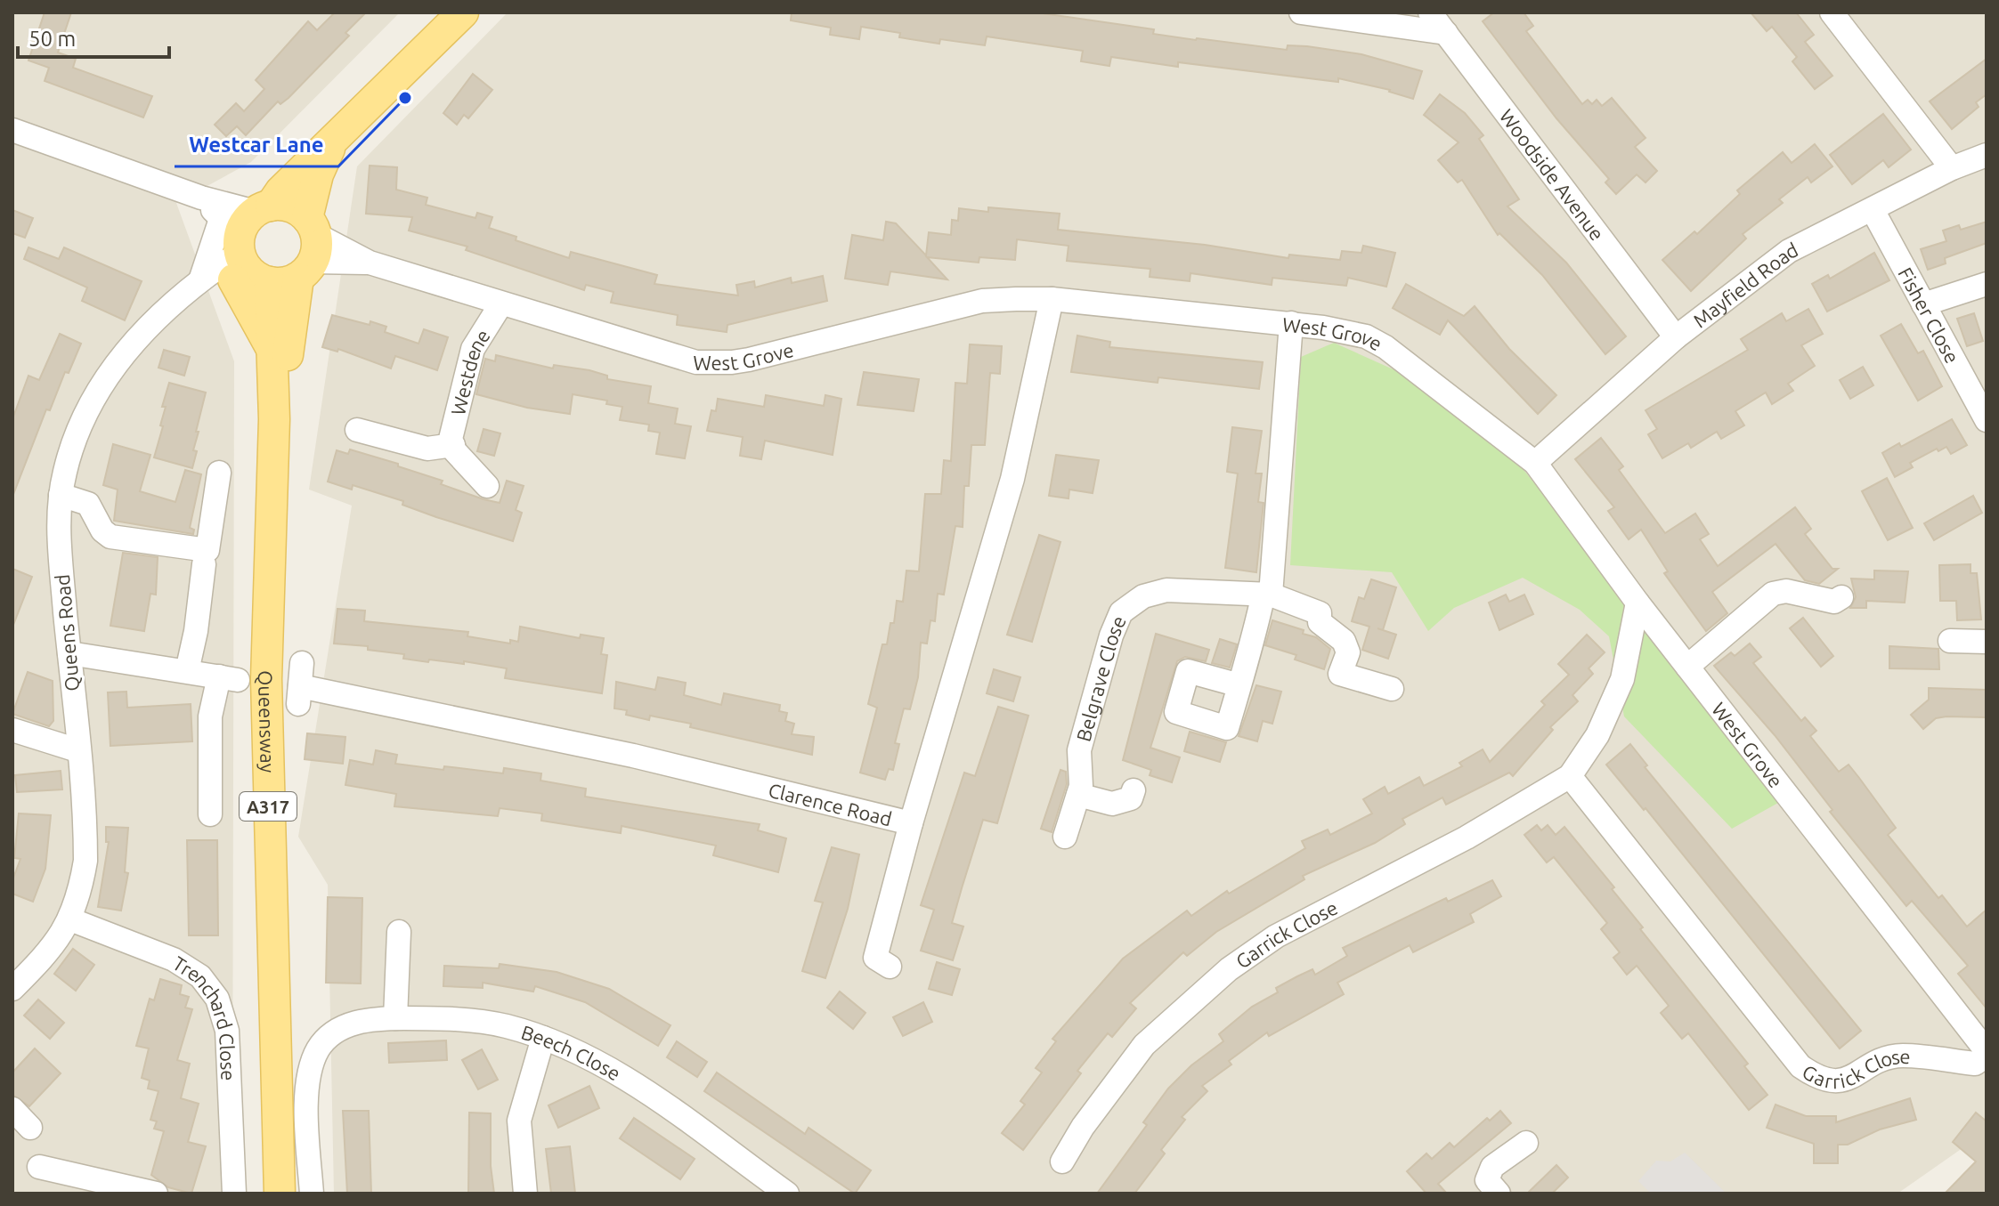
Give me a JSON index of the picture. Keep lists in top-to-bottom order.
{
  "streets": {
    "main road": ["Queensway", "A317"],
    "street": [
      "Woodside Avenue",
      "Mayfield Road",
      "Fisher Close",
      "West Grove",
      "Westdene",
      "Queens Road",
      "Belgrave Close",
      "Clarence Road",
      "Garrick Close",
      "Trenchard Close",
      "Beech Close"
    ]
  },
  "crossings": [
    ["Woodside Avenue", "Mayfield Road"],
    ["Mayfield Road", "Fisher Close"],
    ["Mayfield Road", "West Grove"],
    ["West Grove", "Westdene"],
    ["West Grove", "Queens Road"],
    ["West Grove", "Queensway"],
    ["West Grove", "Clarence Road"],
    ["West Grove", "A317"],
    ["West Grove", "Garrick Close"],
    ["Queens Road", "Queensway"],
    ["Queens Road", "A317"],
    ["Queens Road", "Trenchard Close"],
    ["Queensway", "A317"]
  ],
  "places": ["Westcar Lane"],
  "scale_bar": "50 m"
}
